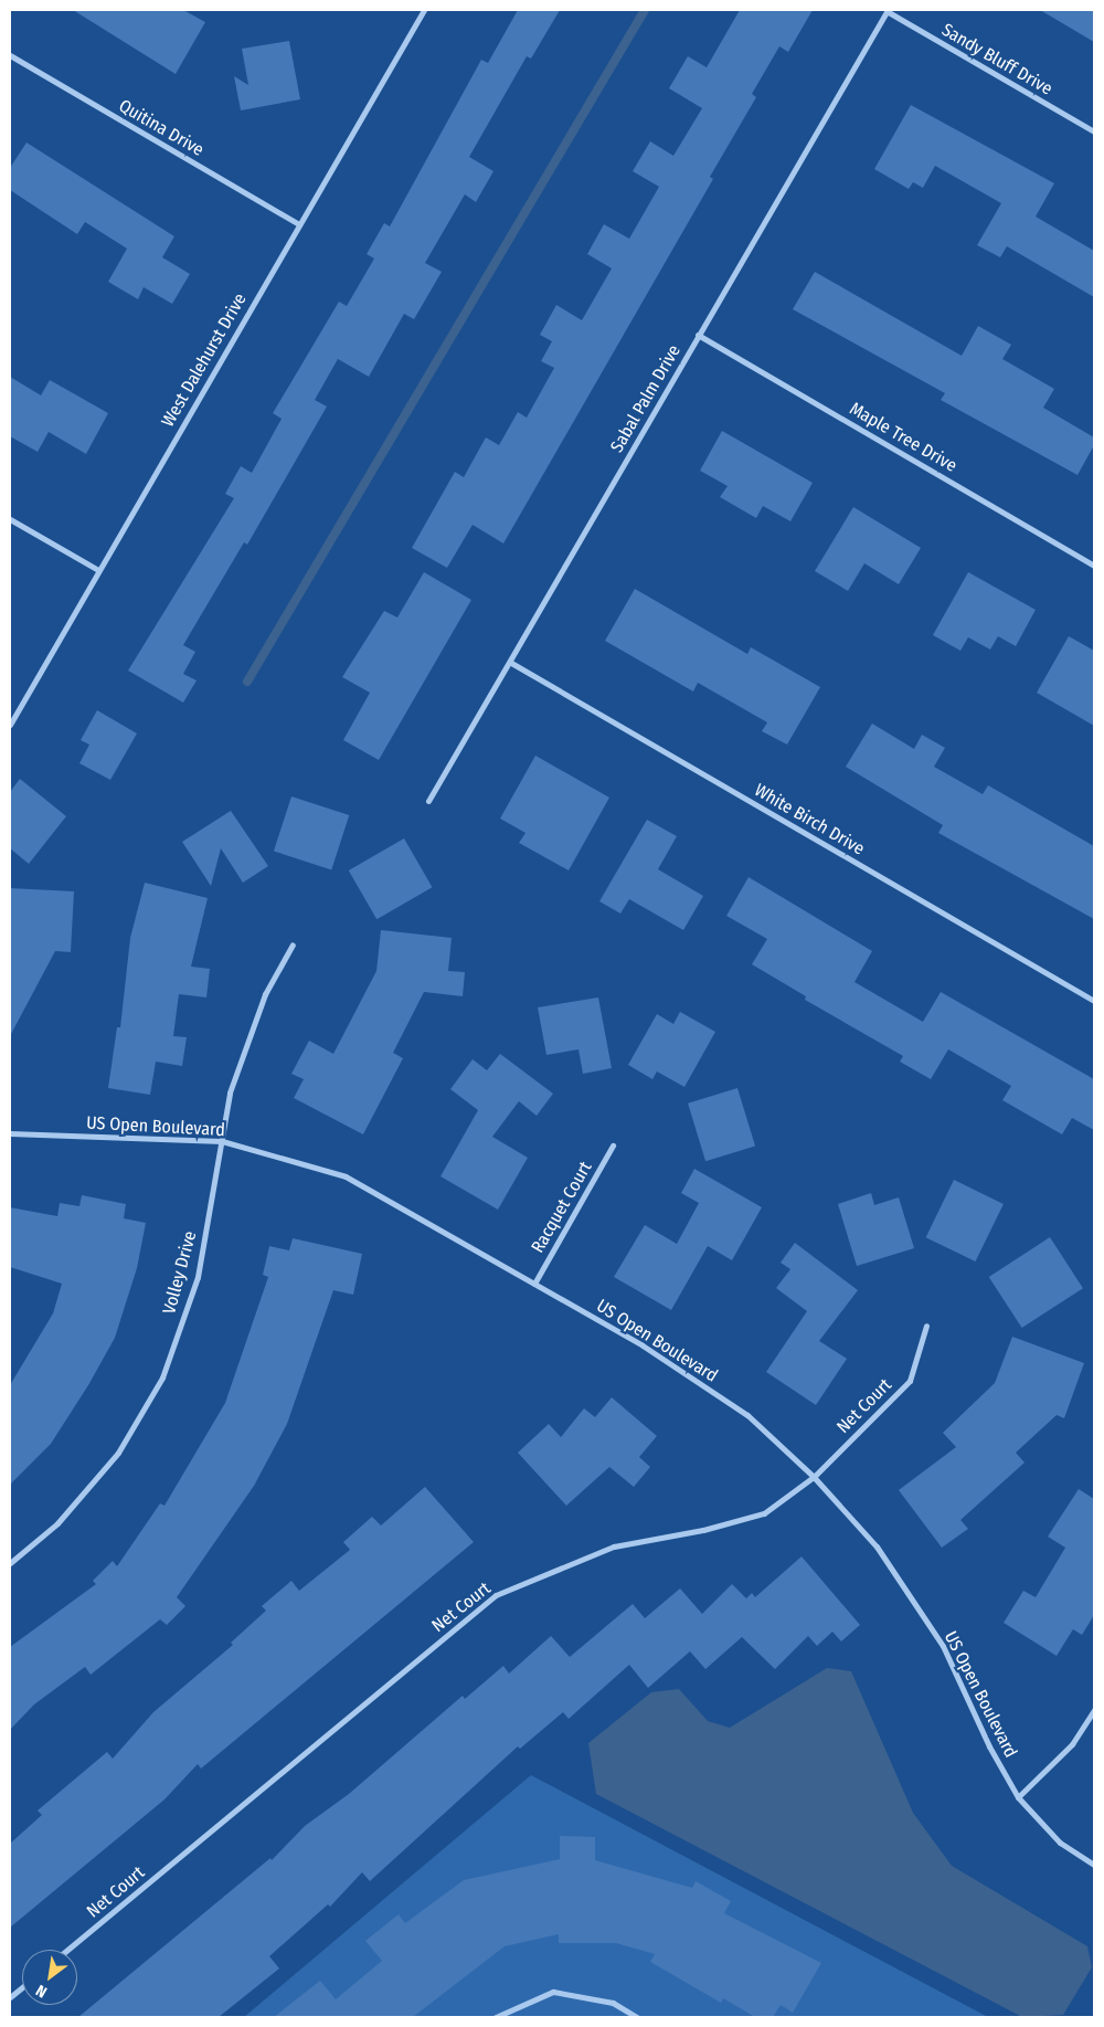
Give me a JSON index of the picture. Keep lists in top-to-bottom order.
{
  "streets": {
    "street": [
      "Sandy Bluff Drive",
      "Quitina Drive",
      "West Dalehurst Drive",
      "Sabal Palm Drive",
      "Maple Tree Drive",
      "White Birch Drive",
      "US Open Boulevard",
      "Racquet Court",
      "Volley Drive",
      "Net Court"
    ]
  },
  "crossings": [
    ["Sandy Bluff Drive", "Sabal Palm Drive"],
    ["Quitina Drive", "West Dalehurst Drive"],
    ["Sabal Palm Drive", "Maple Tree Drive"],
    ["Sabal Palm Drive", "White Birch Drive"],
    ["US Open Boulevard", "Racquet Court"],
    ["US Open Boulevard", "Volley Drive"],
    ["US Open Boulevard", "Net Court"]
  ],
  "north": "bottom left"
}
